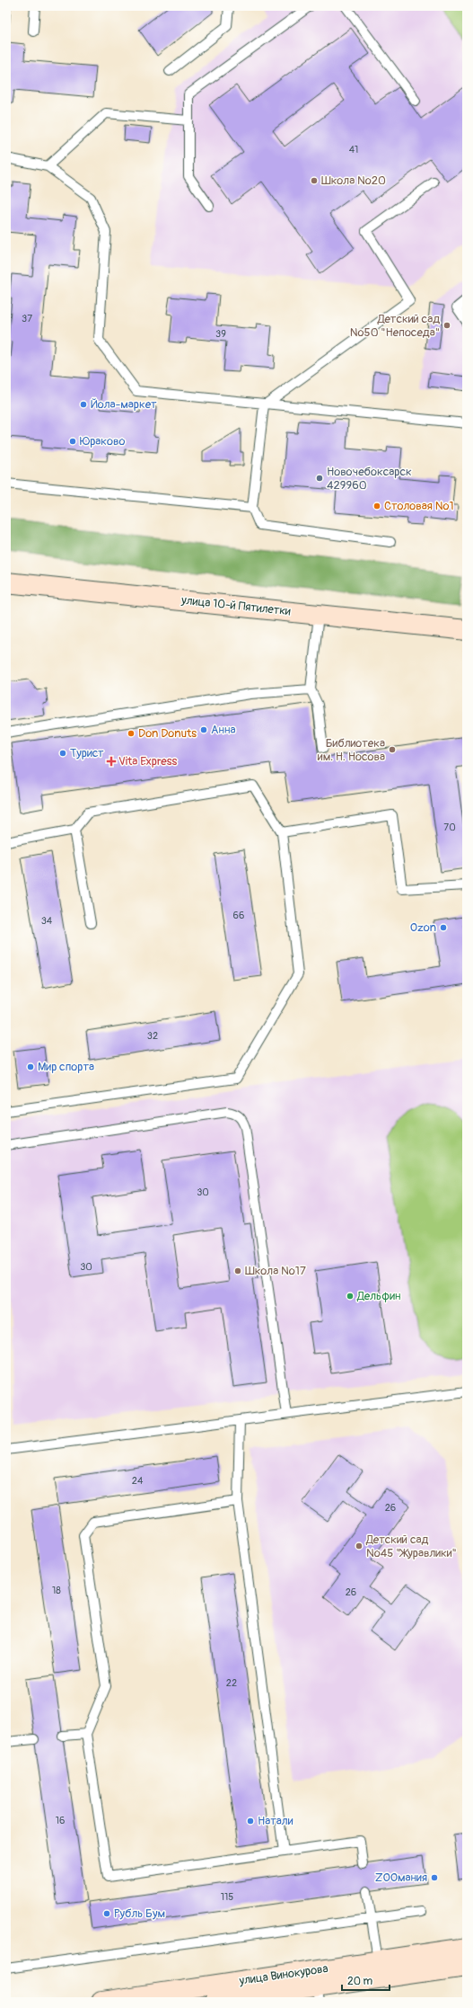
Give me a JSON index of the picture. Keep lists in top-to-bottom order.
{
  "streets": {
    "main road": ["улица 10-й Пятилетки", "улица Винокурова"]
  },
  "places": {
    "other": [
      "Школа №20",
      "Детский сад №50 \"Непоседа\"",
      "Йола-маркет",
      "Юраково",
      "Новочебоксарск 429960",
      "Столовая №1",
      "Анна",
      "Don Donuts",
      "Библиотека им. Н. Носова",
      "Турист",
      "Ozon",
      "Мир спорта",
      "Школа №17",
      "Дельфин",
      "Детский сад №45 \"Журавлики\"",
      "Натали",
      "ZOOмания",
      "Рубль Бум"
    ],
    "health": ["Vita Express"]
  },
  "house_numbers": [
    "41",
    "37",
    "39",
    "70",
    "66",
    "34",
    "32",
    "30",
    "30",
    "24",
    "26",
    "18",
    "26",
    "22",
    "16",
    "115"
  ],
  "scale_bar": "20 m"
}
